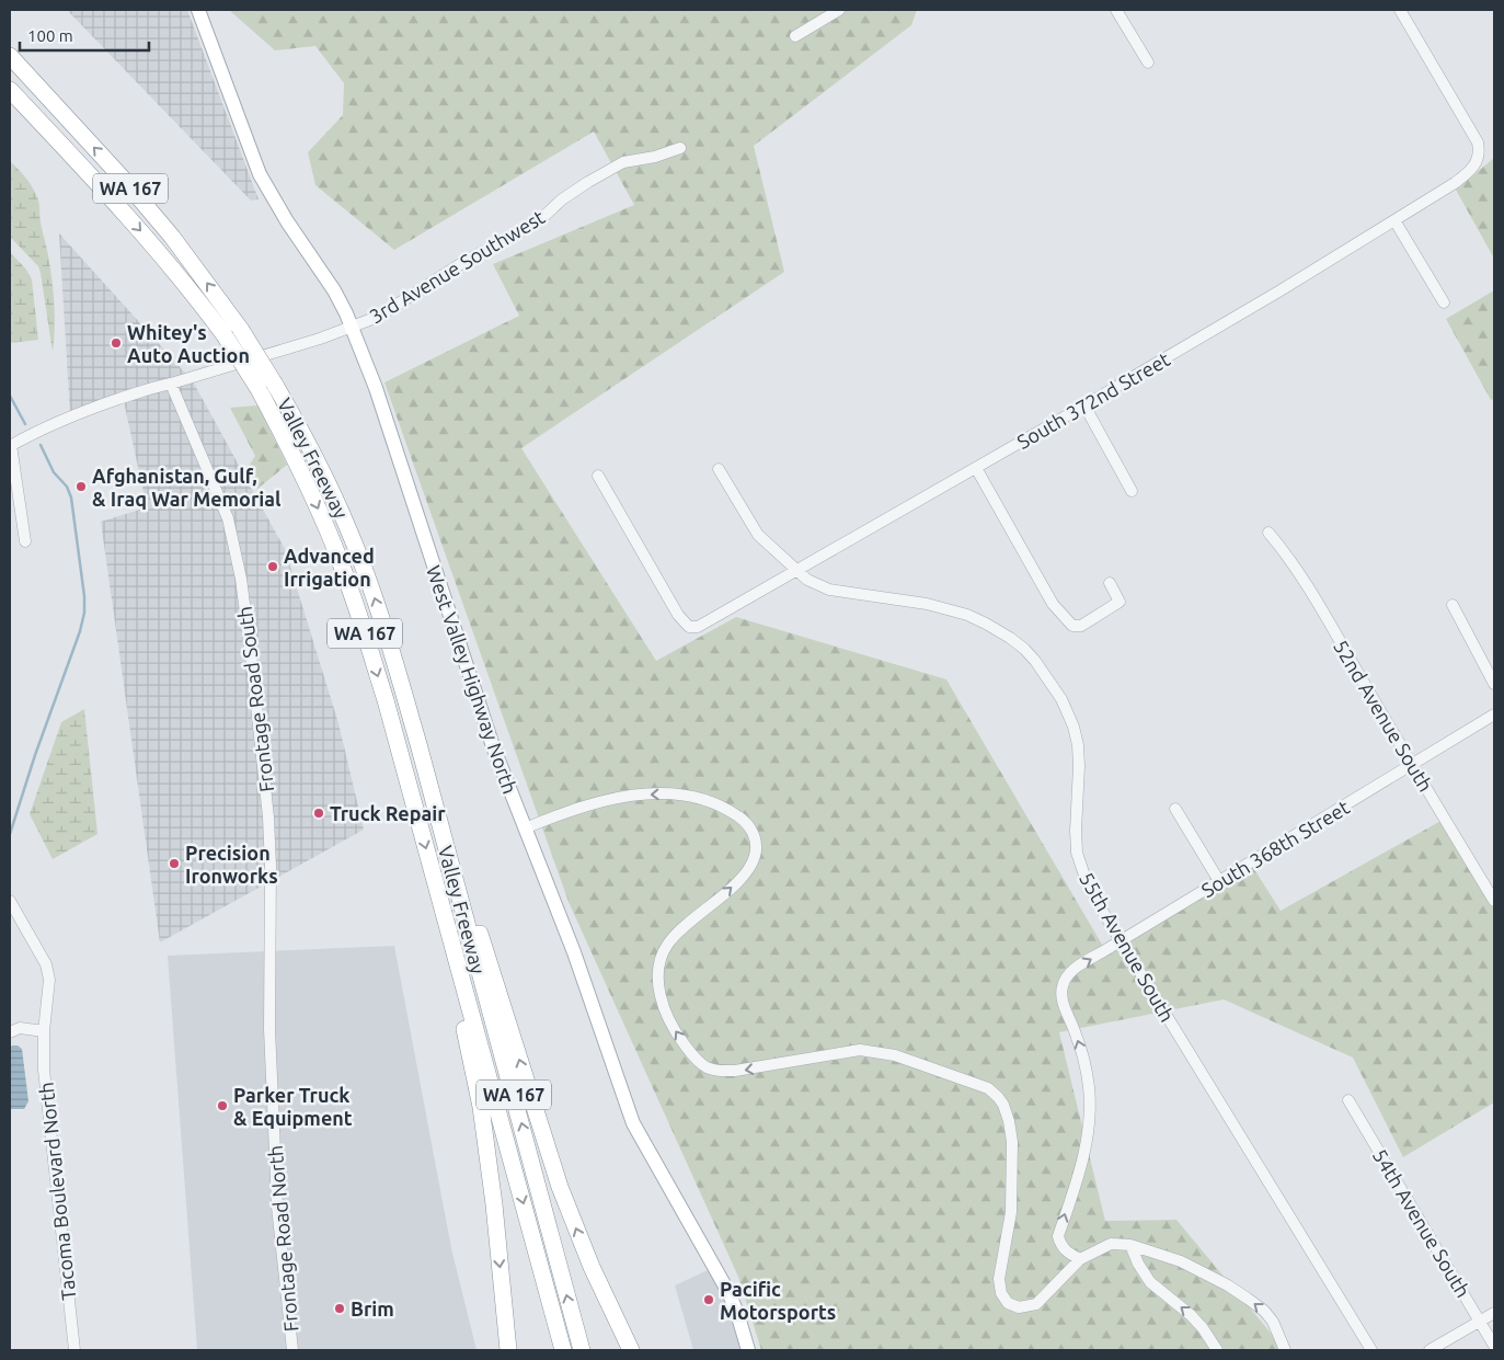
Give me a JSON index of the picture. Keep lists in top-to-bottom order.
{
  "streets": {
    "highway": ["WA 167", "Valley Freeway"],
    "main road": ["West Valley Highway North"],
    "street": [
      "3rd Avenue Southwest",
      "South 372nd Street",
      "Frontage Road South",
      "52nd Avenue South",
      "South 368th Street",
      "55th Avenue South",
      "Tacoma Boulevard North",
      "54th Avenue South",
      "Frontage Road North"
    ]
  },
  "crossings": [
    ["3rd Avenue Southwest", "West Valley Highway North"],
    ["3rd Avenue Southwest", "Frontage Road South"],
    ["South 372nd Street", "55th Avenue South"],
    ["Frontage Road South", "Frontage Road North"],
    ["52nd Avenue South", "South 368th Street"],
    ["South 368th Street", "55th Avenue South"]
  ],
  "one_way": ["South 368th Street"],
  "places": [
    "Whitey's Auto Auction",
    "Afghanistan, Gulf, & Iraq War Memorial",
    "Advanced Irrigation",
    "Truck Repair",
    "Precision Ironworks",
    "Parker Truck & Equipment",
    "Pacific Motorsports",
    "Brim"
  ],
  "scale_bar": "100 m"
}
